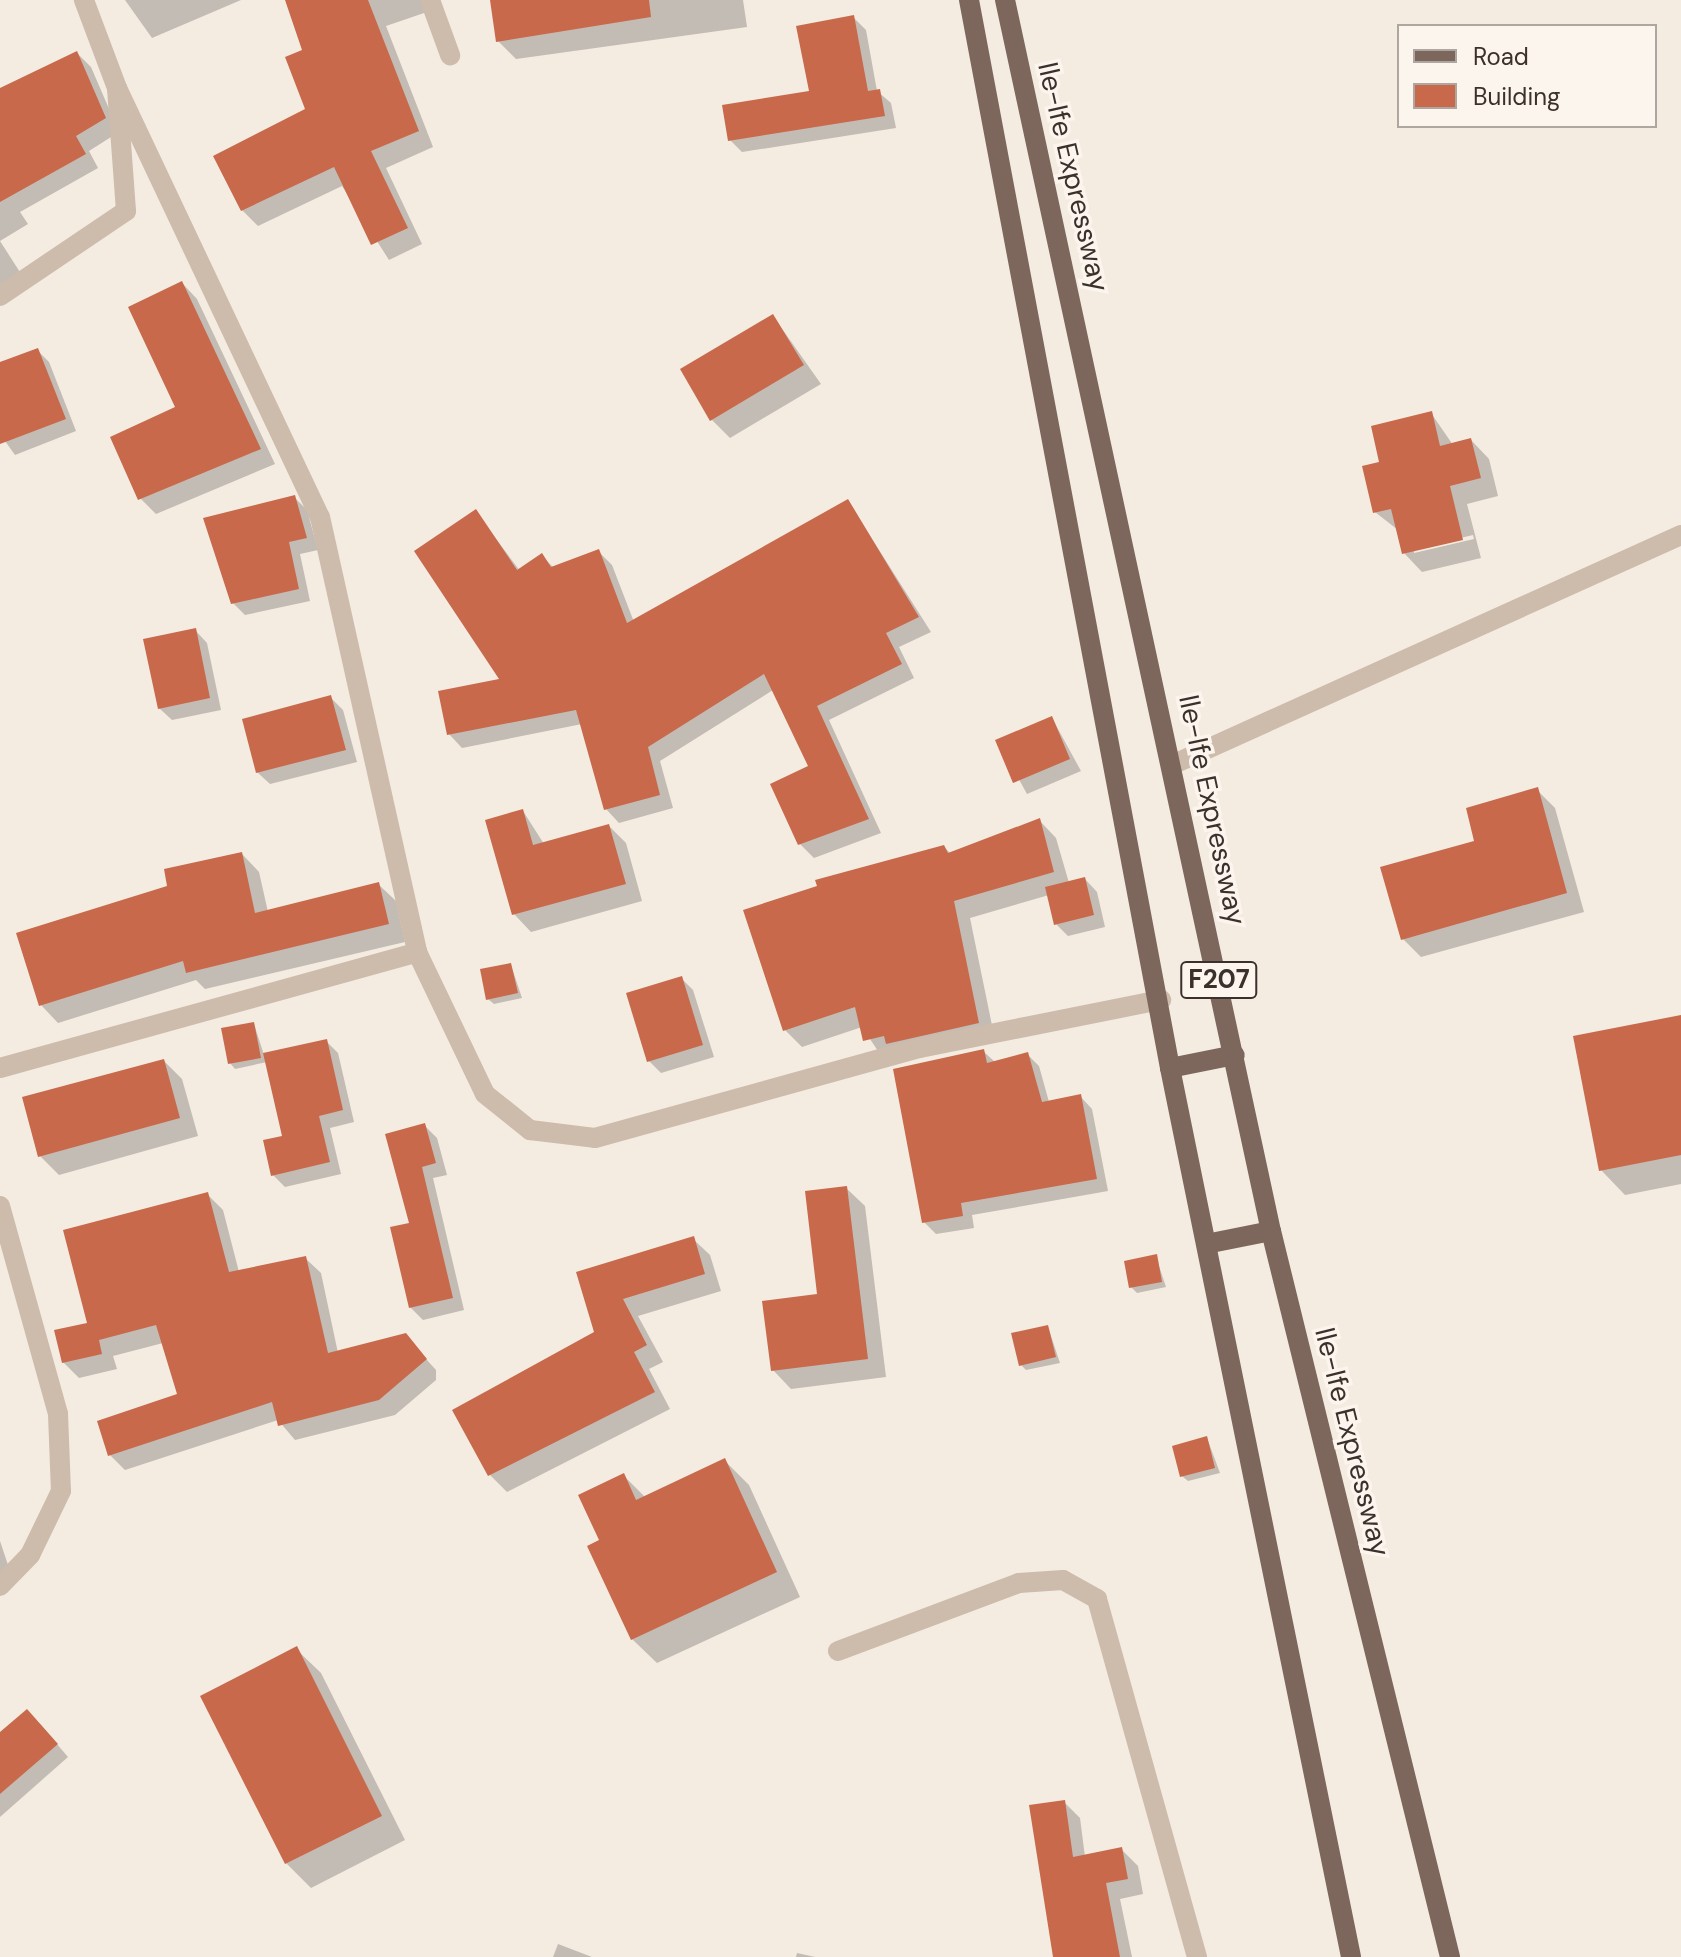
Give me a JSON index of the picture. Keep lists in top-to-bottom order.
{
  "streets": {
    "main road": ["Ile-Ife Expressway", "F207"]
  },
  "legend": ["Road", "Building"]
}
